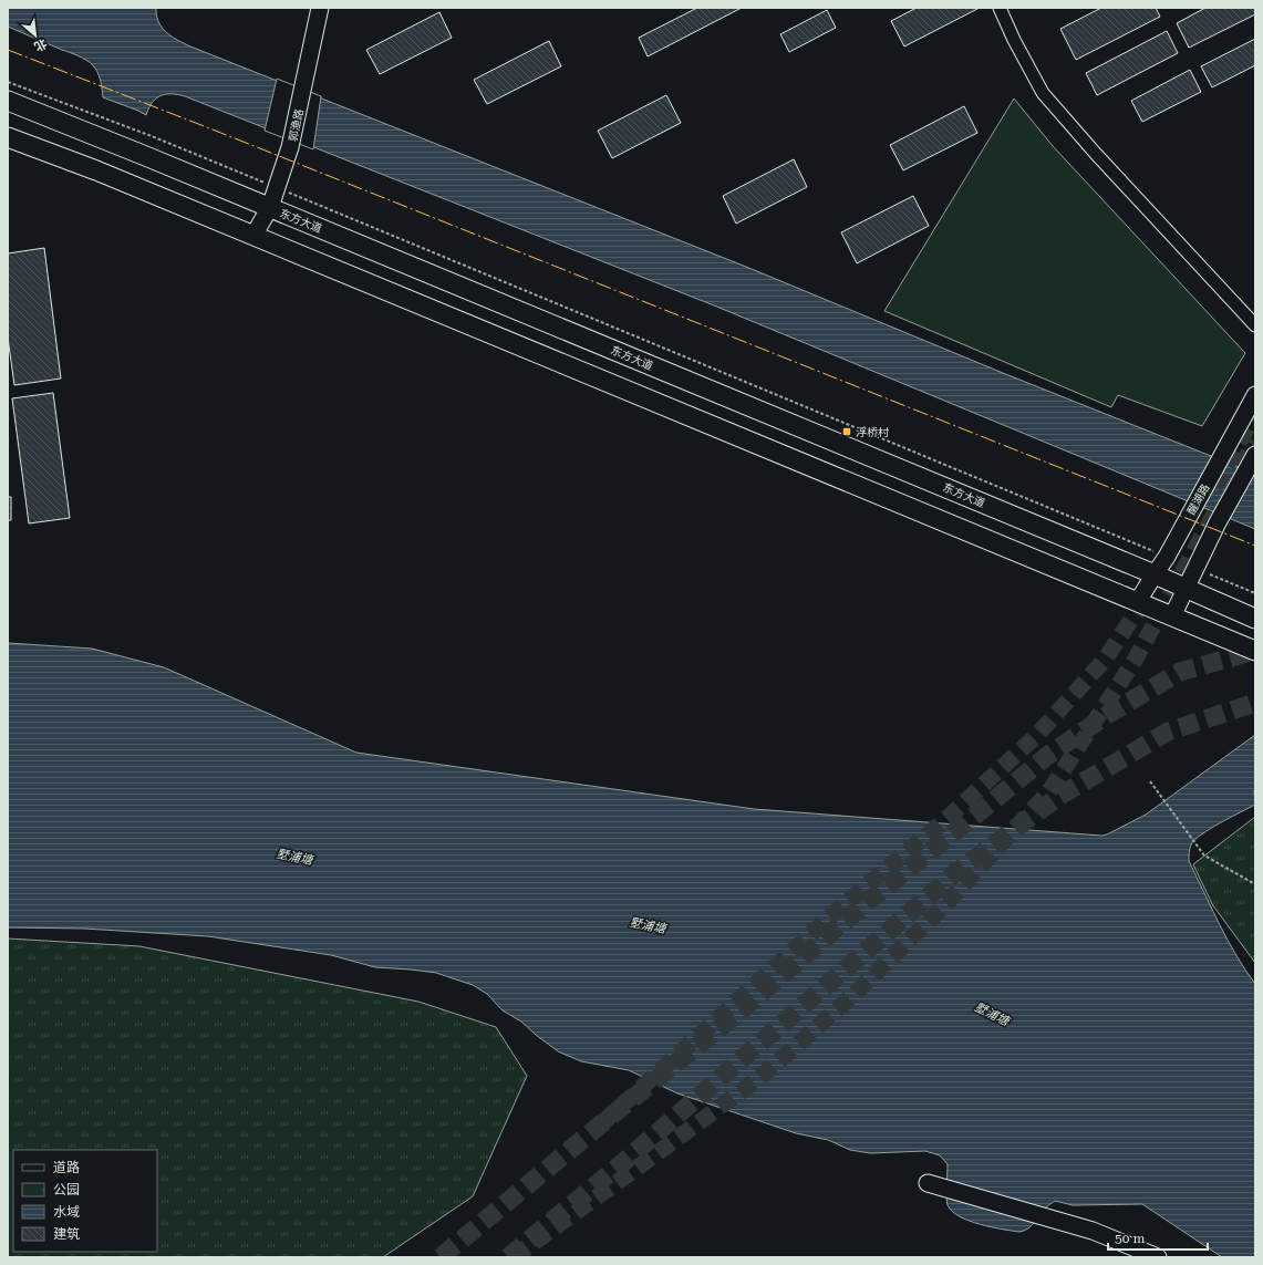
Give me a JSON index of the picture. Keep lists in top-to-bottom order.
{
  "streets": {
    "main road": ["东方大道"],
    "street": ["郭渔路", "醒湖路"]
  },
  "crossings": [
    ["郭渔路", "东方大道"],
    ["东方大道", "醒湖路"]
  ],
  "water": ["墅浦塘"],
  "places": {
    "transit": ["浮桥村"]
  },
  "legend": [
    "道路",
    "公园",
    "水域",
    "建筑"
  ],
  "scale_bar": "50 m",
  "north": "bottom right"
}
